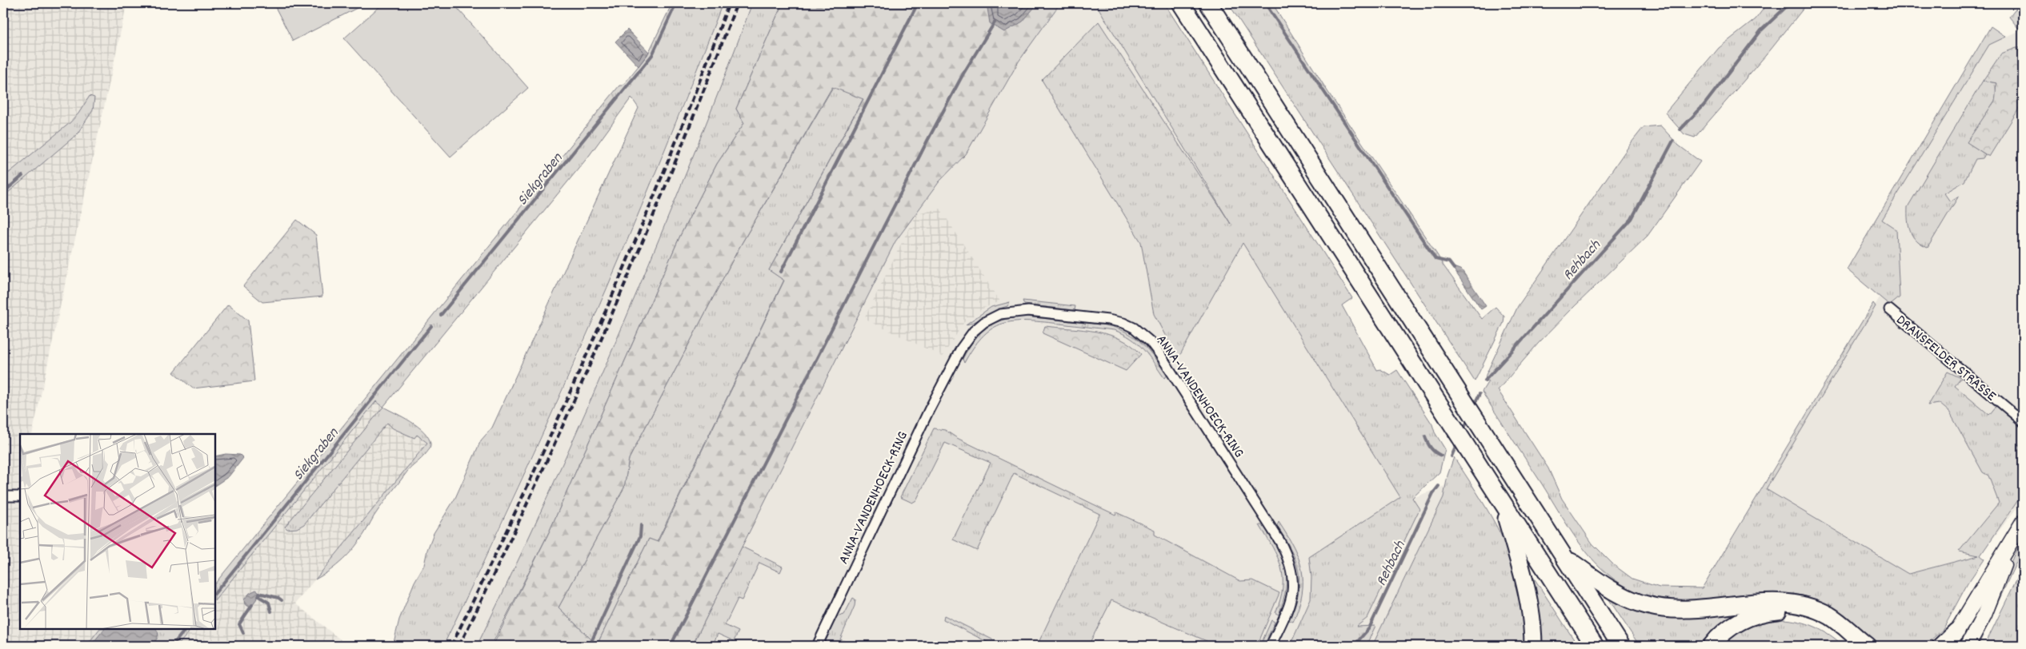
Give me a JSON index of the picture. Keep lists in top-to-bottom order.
{
  "streets": {
    "street": ["DRANSFELDER STRASSE", "ANNA-VANDENHOECK-RING"]
  },
  "water": ["Siekgraben", "Rehbach"]
}
